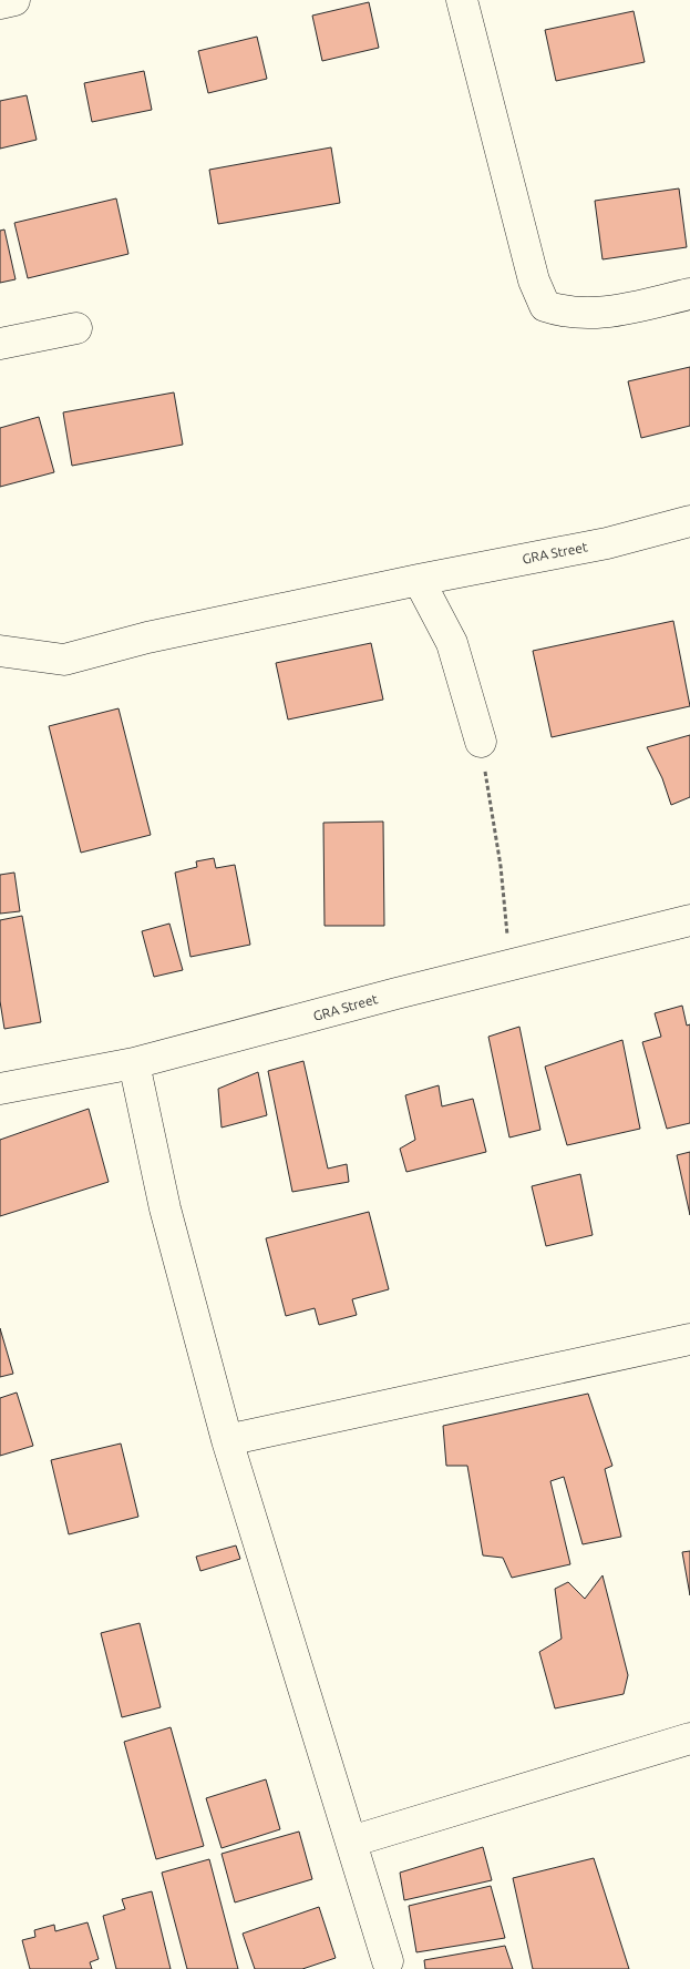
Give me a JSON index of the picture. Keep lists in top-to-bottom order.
{
  "streets": {
    "street": ["GRA Street"]
  }
}
